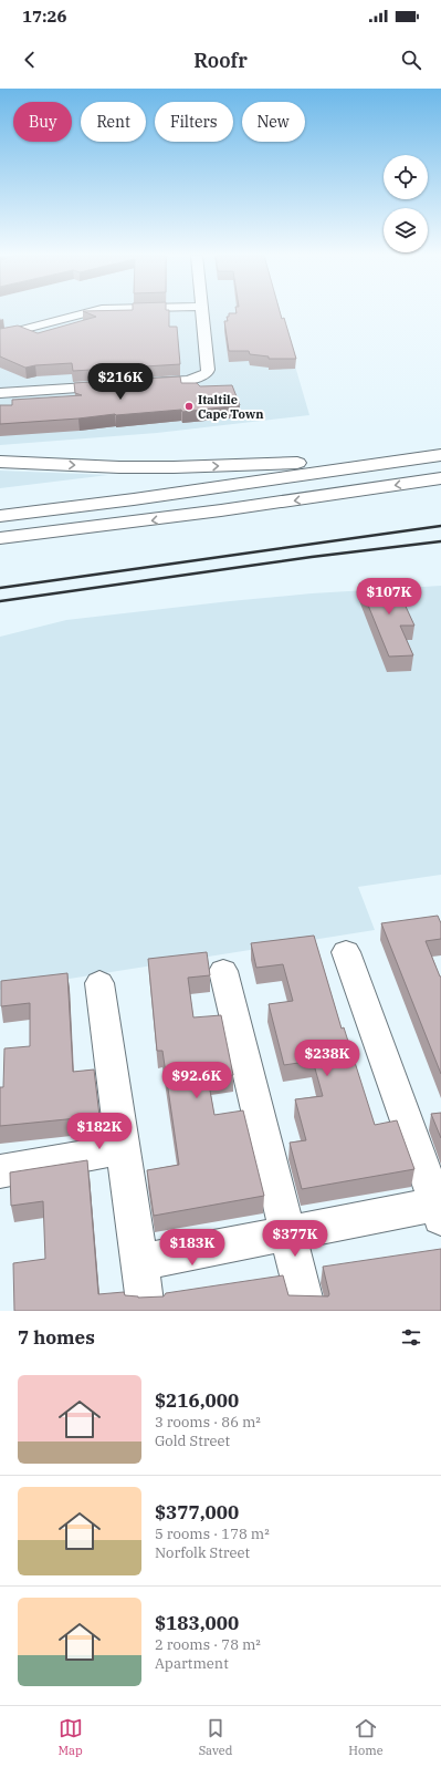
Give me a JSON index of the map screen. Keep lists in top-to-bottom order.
{
  "places": ["Italtile Cape Town"],
  "page": {
    "status": "17:26",
    "header": "Roofr",
    "chip": [
      "Buy",
      "Rent",
      "Filters",
      "New"
    ],
    "price": [
      "$216K",
      "$107K",
      "$238K",
      "$92.6K",
      "$182K",
      "$377K",
      "$183K"
    ],
    "heading": "7 homes",
    "list": [
      {
        "name": "$216,000",
        "note": "3 rooms · 86 m² · Gold Street"
      },
      {
        "name": "$377,000",
        "note": "5 rooms · 178 m² · Norfolk Street"
      },
      {
        "name": "$183,000",
        "note": "2 rooms · 78 m² · Apartment"
      }
    ],
    "tabs": ["Map", "Saved", "Home"]
  }
}
